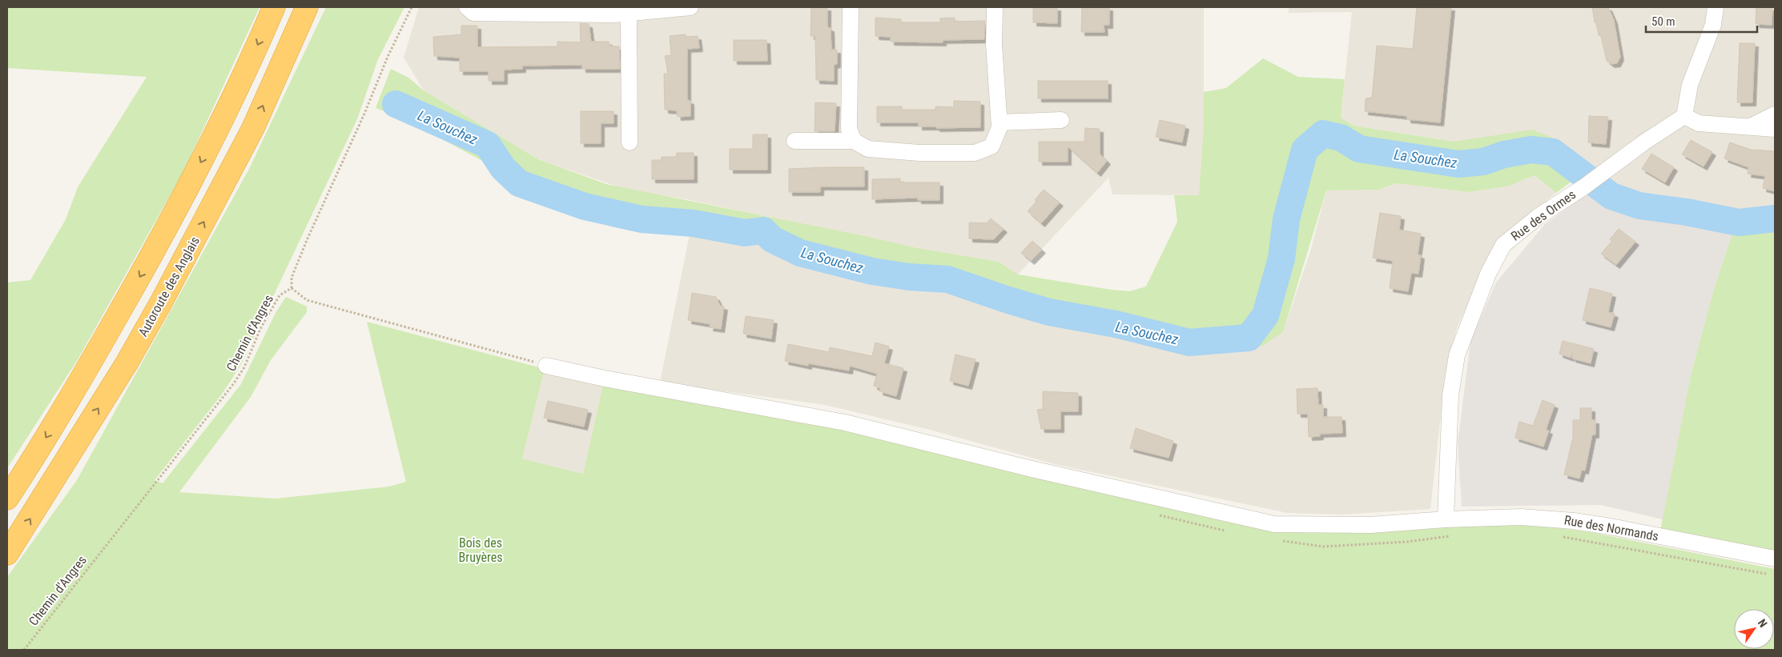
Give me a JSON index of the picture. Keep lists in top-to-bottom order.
{
  "streets": {
    "highway": ["Autoroute des Anglais"],
    "street": ["Rue des Ormes", "Rue des Normands"],
    "path": ["Chemin d'Angres"]
  },
  "crossings": [
    ["Rue des Ormes", "Rue des Normands"]
  ],
  "water": ["La Souchez"],
  "parks": ["Bois des Bruyères"],
  "scale_bar": "50 m",
  "north": "top right"
}
